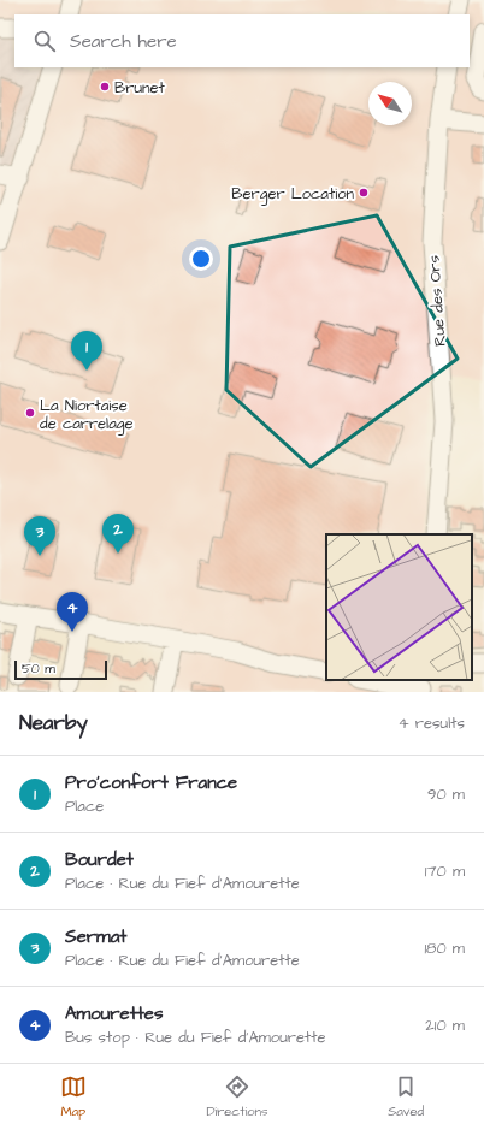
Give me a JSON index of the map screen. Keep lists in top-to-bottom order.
{
  "streets": {
    "street": ["Rue des Ors"]
  },
  "places": ["Brunet", "Berger Location", "La Niortaise de carrelage"],
  "scale_bar": "50 m",
  "north": "top left",
  "page": {
    "search": "Search here",
    "pins": [
      "1",
      "2",
      "3",
      "4"
    ],
    "scale": "50 m",
    "heading": ["Nearby", "4 results"],
    "list": [
      {
        "mark": "1",
        "name": "Pro'confort France",
        "note": "Place",
        "value": "90 m"
      },
      {
        "mark": "2",
        "name": "Bourdet",
        "note": "Place · Rue du Fief d'Amourette",
        "value": "170 m"
      },
      {
        "mark": "3",
        "name": "Sermat",
        "note": "Place · Rue du Fief d'Amourette",
        "value": "180 m"
      },
      {
        "mark": "4",
        "name": "Amourettes",
        "note": "Bus stop · Rue du Fief d'Amourette",
        "value": "210 m"
      }
    ],
    "nav": ["Map", "Directions", "Saved"]
  }
}
